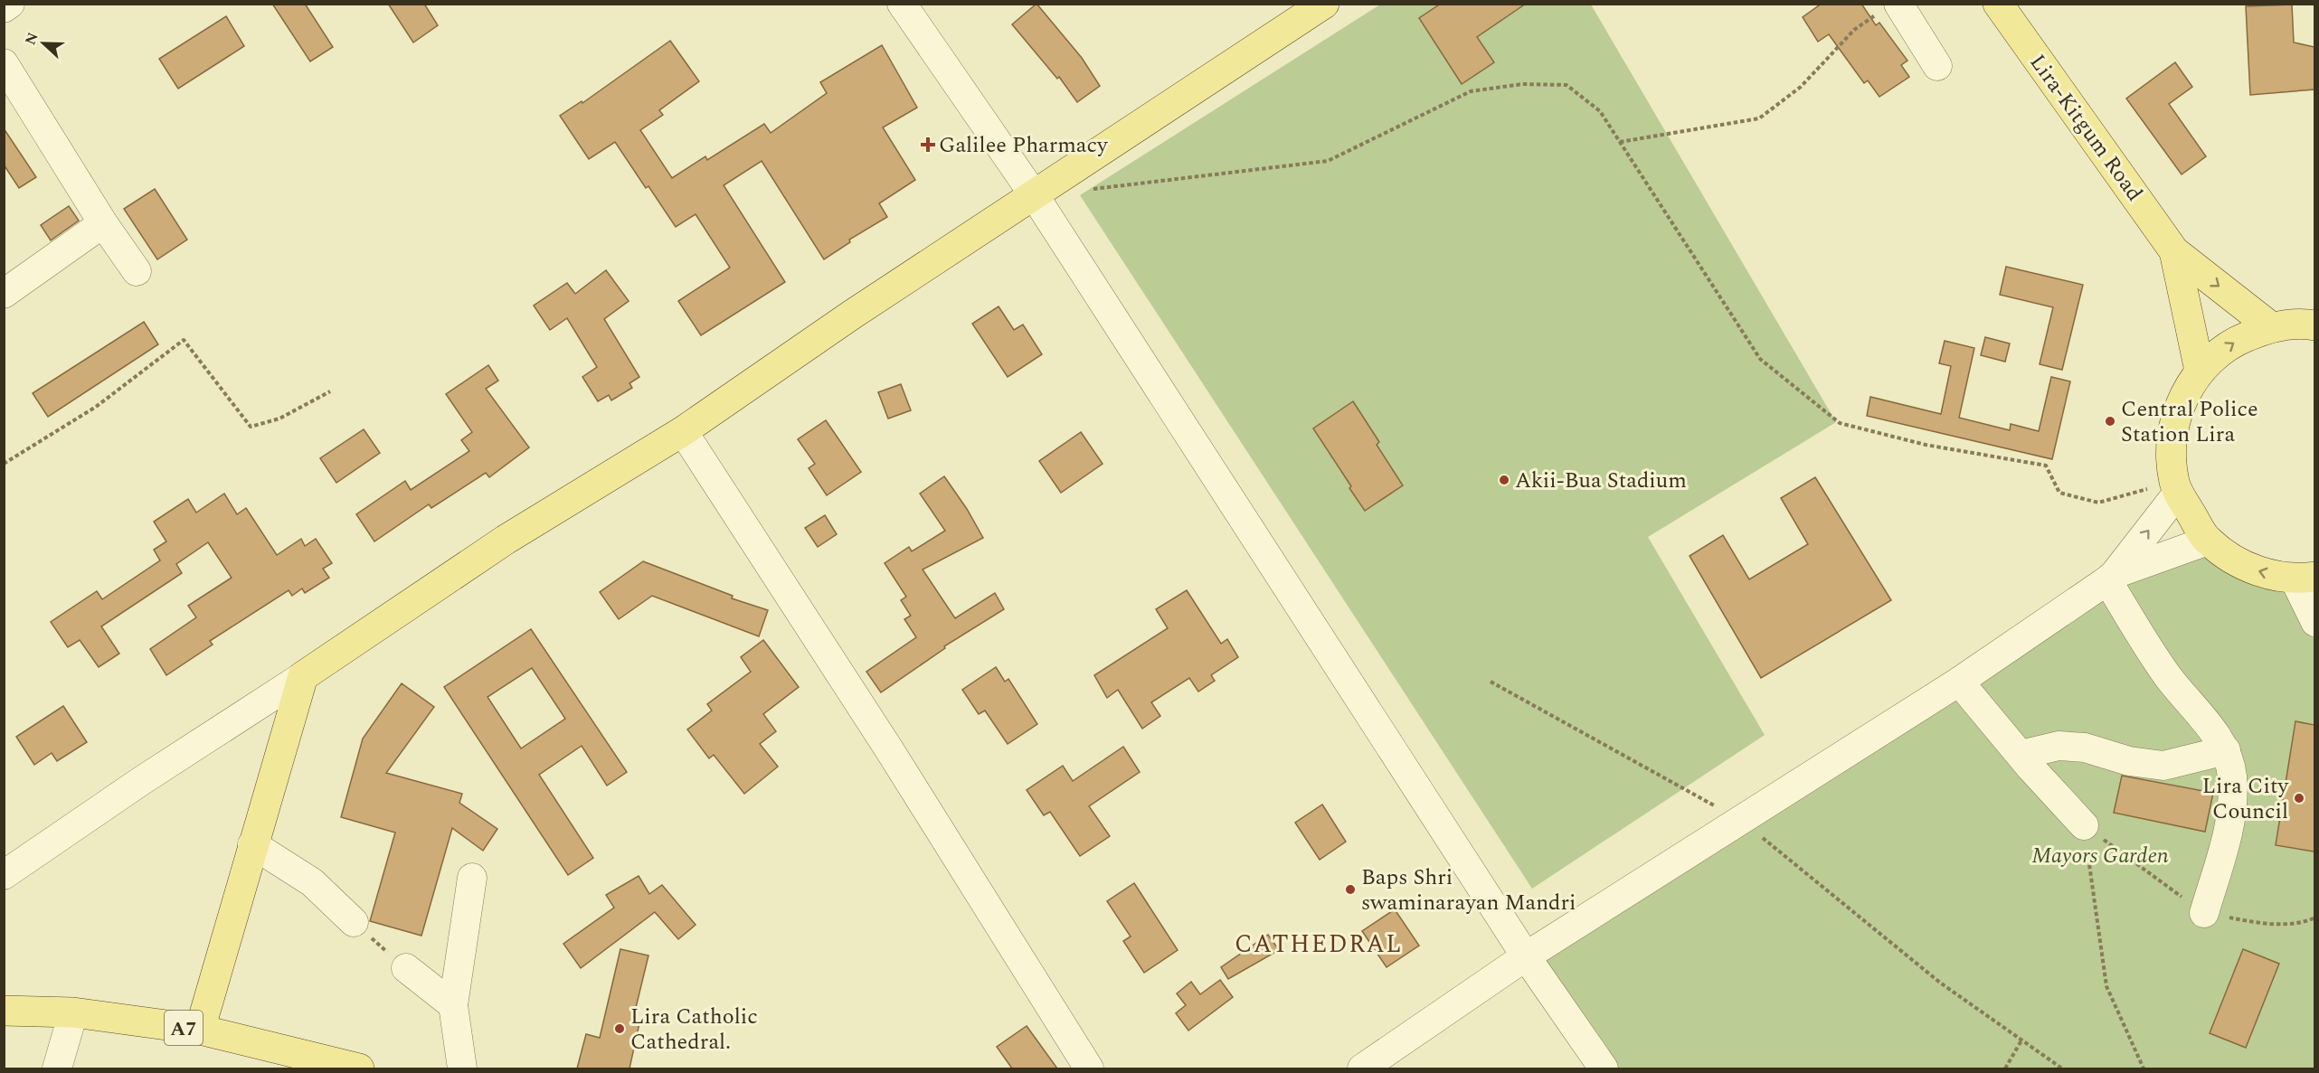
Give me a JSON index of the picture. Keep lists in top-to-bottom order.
{
  "streets": {
    "main road": ["Lira-Kitgum Road", "A7"]
  },
  "districts": ["CATHEDRAL"],
  "parks": ["Mayors Garden"],
  "places": {
    "health": ["Galilee Pharmacy"],
    "other": [
      "Central Police Station Lira",
      "Akii-Bua Stadium",
      "Lira City Council",
      "Baps Shri swaminarayan Mandri",
      "Lira Catholic Cathedral."
    ]
  },
  "north": "left"
}
